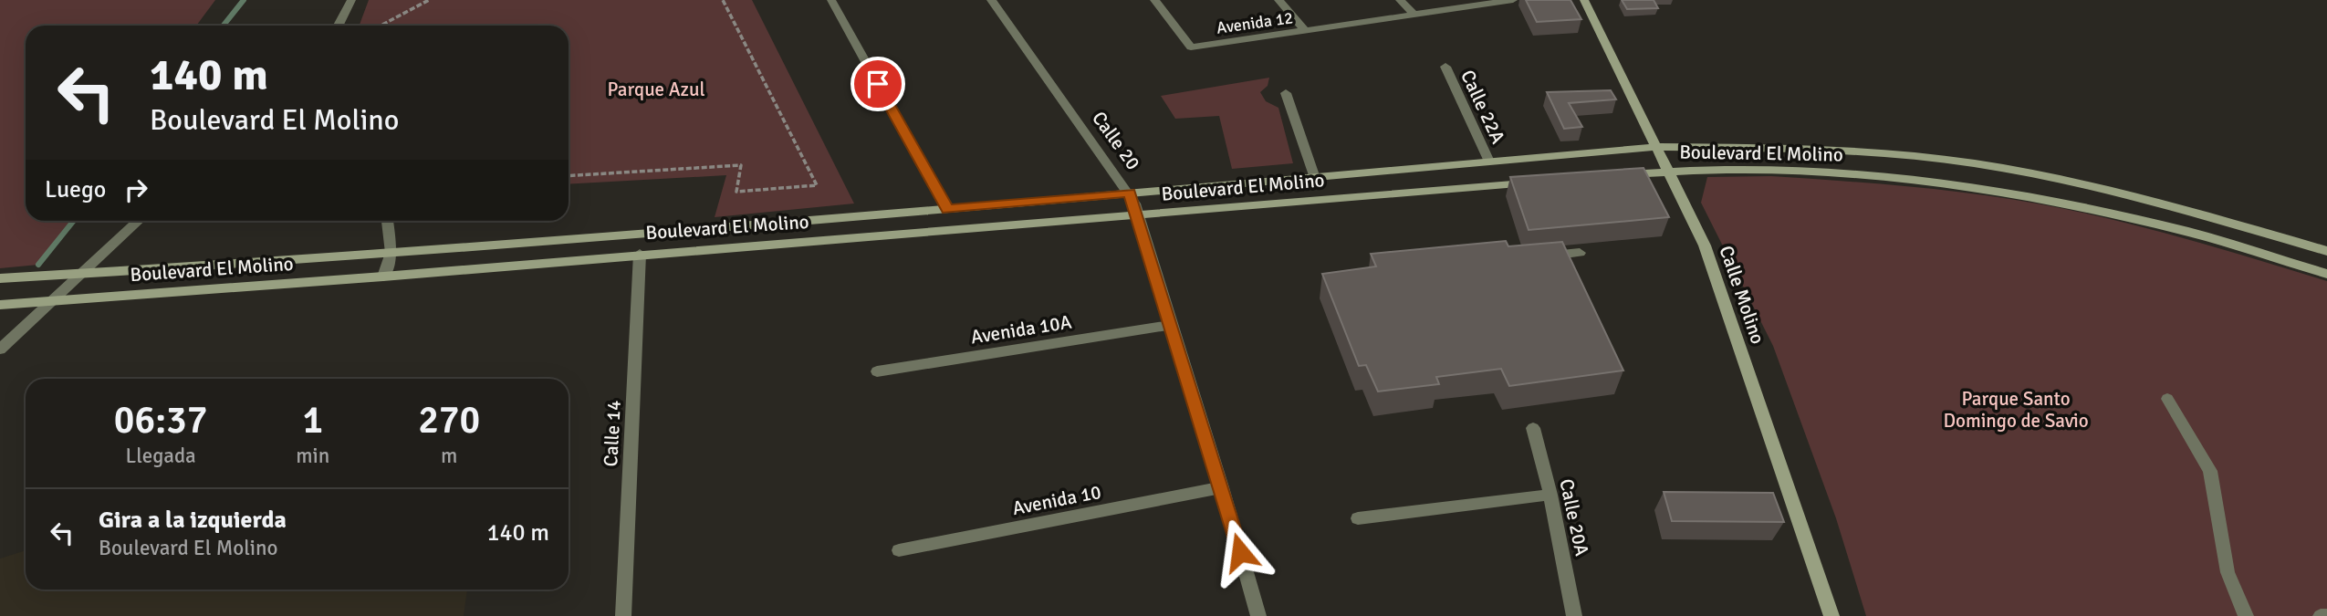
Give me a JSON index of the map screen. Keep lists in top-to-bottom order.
{
  "streets": {
    "street": [
      "Avenida 12",
      "Calle 22A",
      "Calle 20",
      "Boulevard El Molino",
      "Calle Molino",
      "Avenida 10A",
      "Calle 14",
      "Avenida 10",
      "Calle 20A"
    ]
  },
  "crossings": [
    ["Calle 22A", "Boulevard El Molino"],
    ["Calle 20", "Boulevard El Molino"],
    ["Calle 20", "Avenida 10A"],
    ["Calle 20", "Avenida 10"],
    ["Boulevard El Molino", "Calle Molino"],
    ["Boulevard El Molino", "Calle 14"]
  ],
  "parks": ["Parque Azul", "Parque Santo Domingo de Savio"],
  "page": {
    "turn": ["140 m", "Boulevard El Molino"],
    "then": "Luego",
    "eta": [
      "06:37",
      "Llegada",
      "1",
      "min",
      "270",
      "m"
    ],
    "list": [
      {
        "name": "Gira a la izquierda",
        "note": "Boulevard El Molino",
        "value": "140 m"
      }
    ]
  }
}
